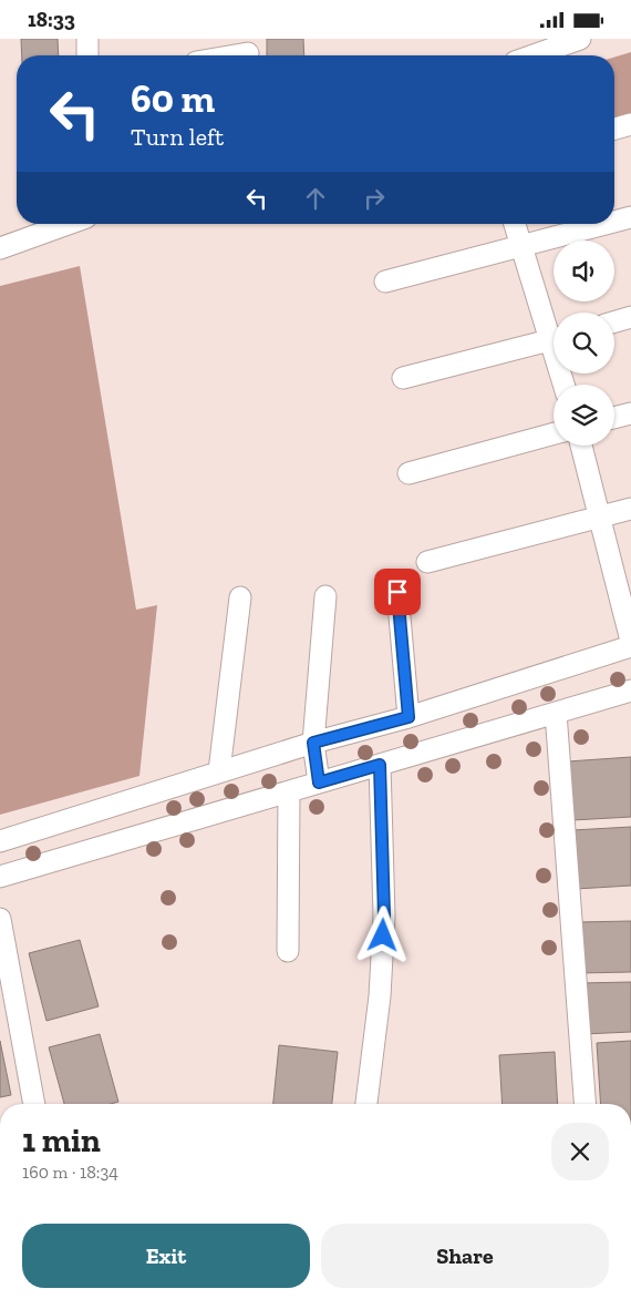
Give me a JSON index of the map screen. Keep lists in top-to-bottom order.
{
  "page": {
    "status": "18:33",
    "turn": ["60 m", "Turn left"],
    "heading": ["1 min", "160 m · 18:34"],
    "buttons": ["Exit", "Share"]
  }
}
